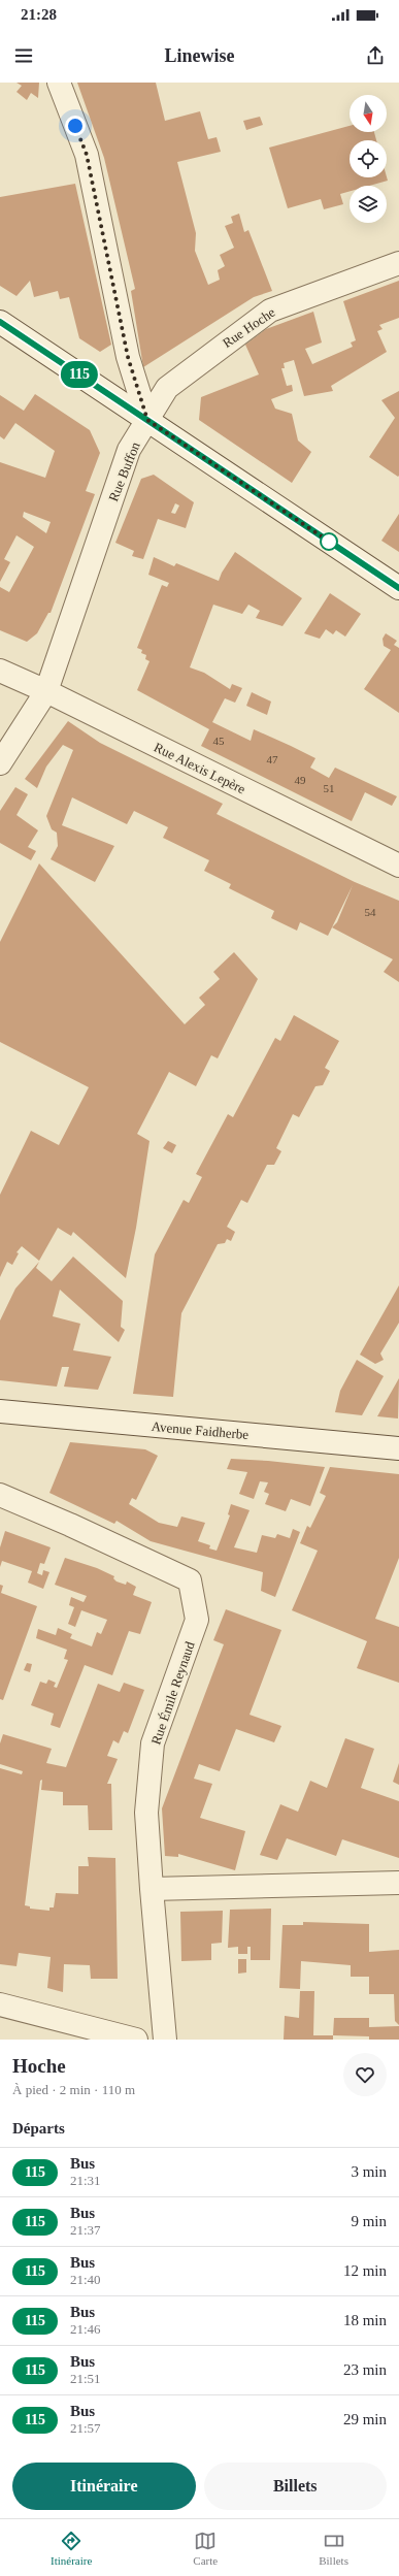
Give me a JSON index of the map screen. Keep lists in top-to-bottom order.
{
  "streets": {
    "street": [
      "Rue Hoche",
      "Rue Buffon",
      "Rue Alexis Lepère",
      "Avenue Faidherbe",
      "Rue Émile Reynaud"
    ]
  },
  "crossings": [
    ["Rue Hoche", "Rue Buffon"],
    ["Rue Buffon", "Rue Alexis Lepère"]
  ],
  "lines": ["bus line 115"],
  "house_numbers": [
    "45",
    "47",
    "49",
    "51",
    "54"
  ],
  "north": "bottom",
  "page": {
    "status": "21:28",
    "header": "Linewise",
    "on_map": "115",
    "heading": [
      ["Hoche", "À pied · 2 min · 110 m"],
      "Départs"
    ],
    "list": [
      {
        "mark": "115",
        "name": "Bus",
        "note": "21:31",
        "value": "3 min"
      },
      {
        "mark": "115",
        "name": "Bus",
        "note": "21:37",
        "value": "9 min"
      },
      {
        "mark": "115",
        "name": "Bus",
        "note": "21:40",
        "value": "12 min"
      },
      {
        "mark": "115",
        "name": "Bus",
        "note": "21:46",
        "value": "18 min"
      },
      {
        "mark": "115",
        "name": "Bus",
        "note": "21:51",
        "value": "23 min"
      },
      {
        "mark": "115",
        "name": "Bus",
        "note": "21:57",
        "value": "29 min"
      }
    ],
    "buttons": ["Itinéraire", "Billets"],
    "tabs": ["Itinéraire", "Carte", "Billets"]
  }
}
